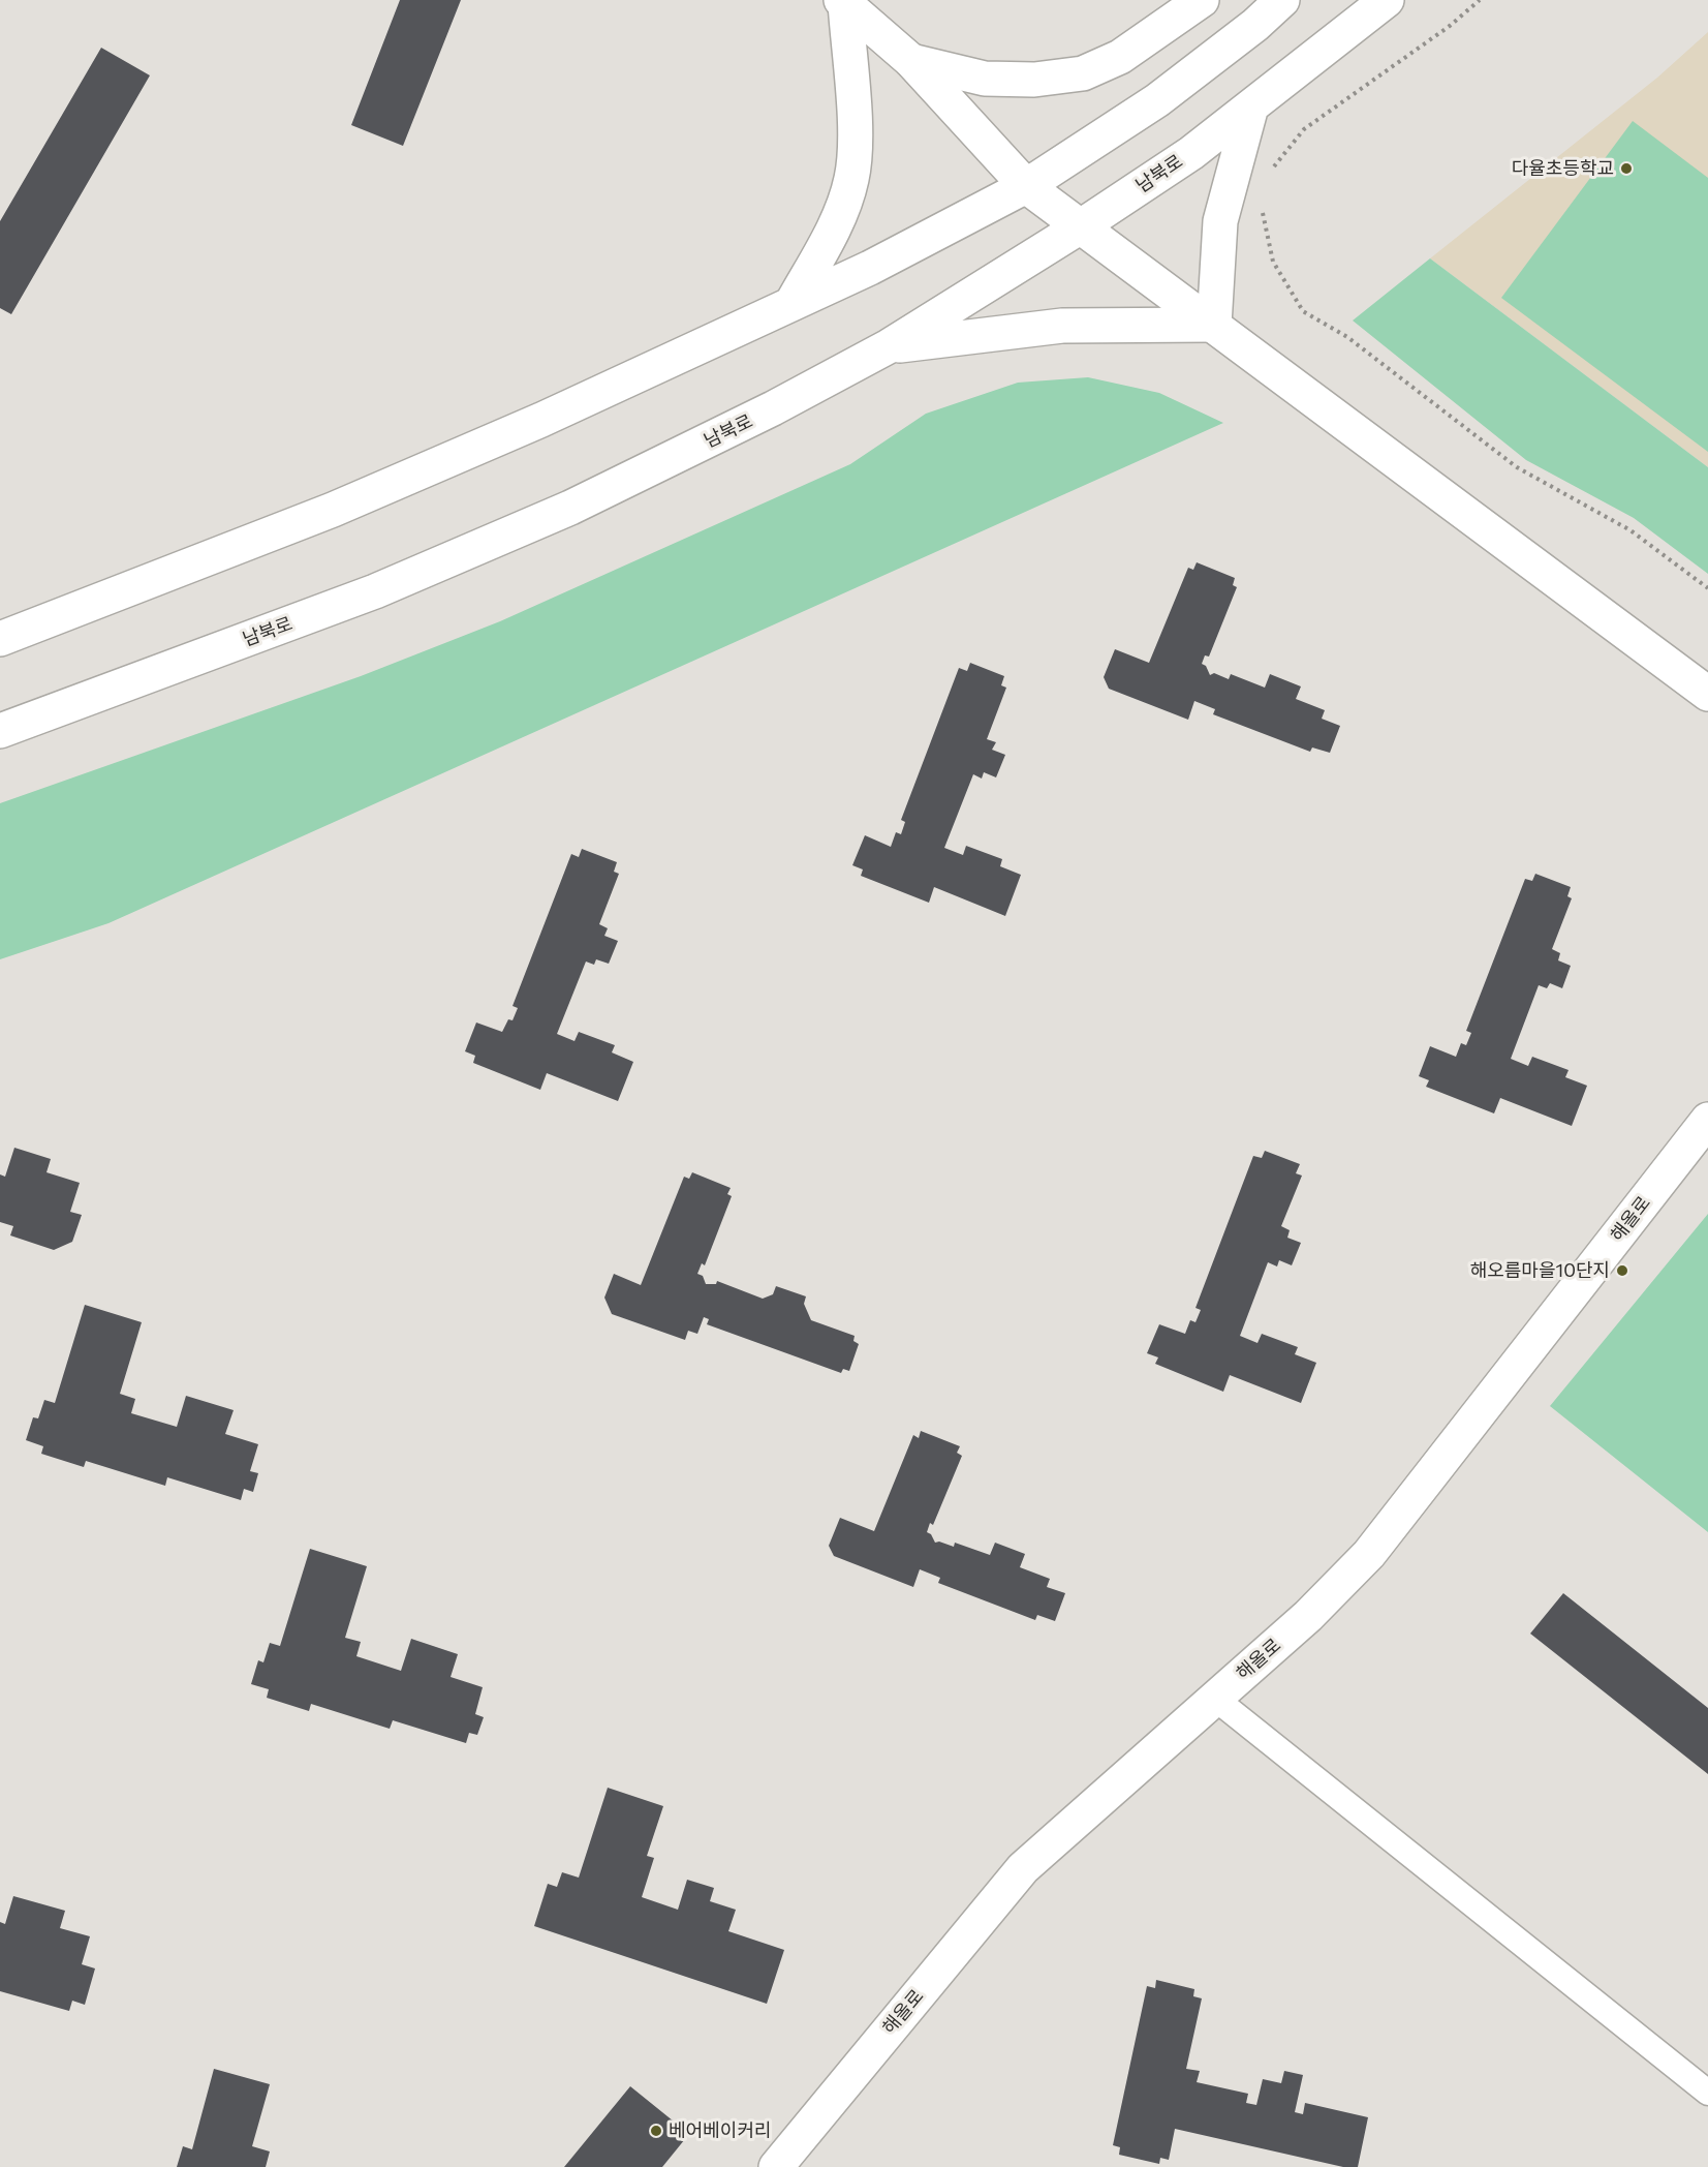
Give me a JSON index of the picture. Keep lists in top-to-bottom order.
{
  "streets": {
    "main road": ["남북로", "해올로"]
  },
  "places": ["다율초등학교", "해오름마을10단지", "베어베이커리"]
}
